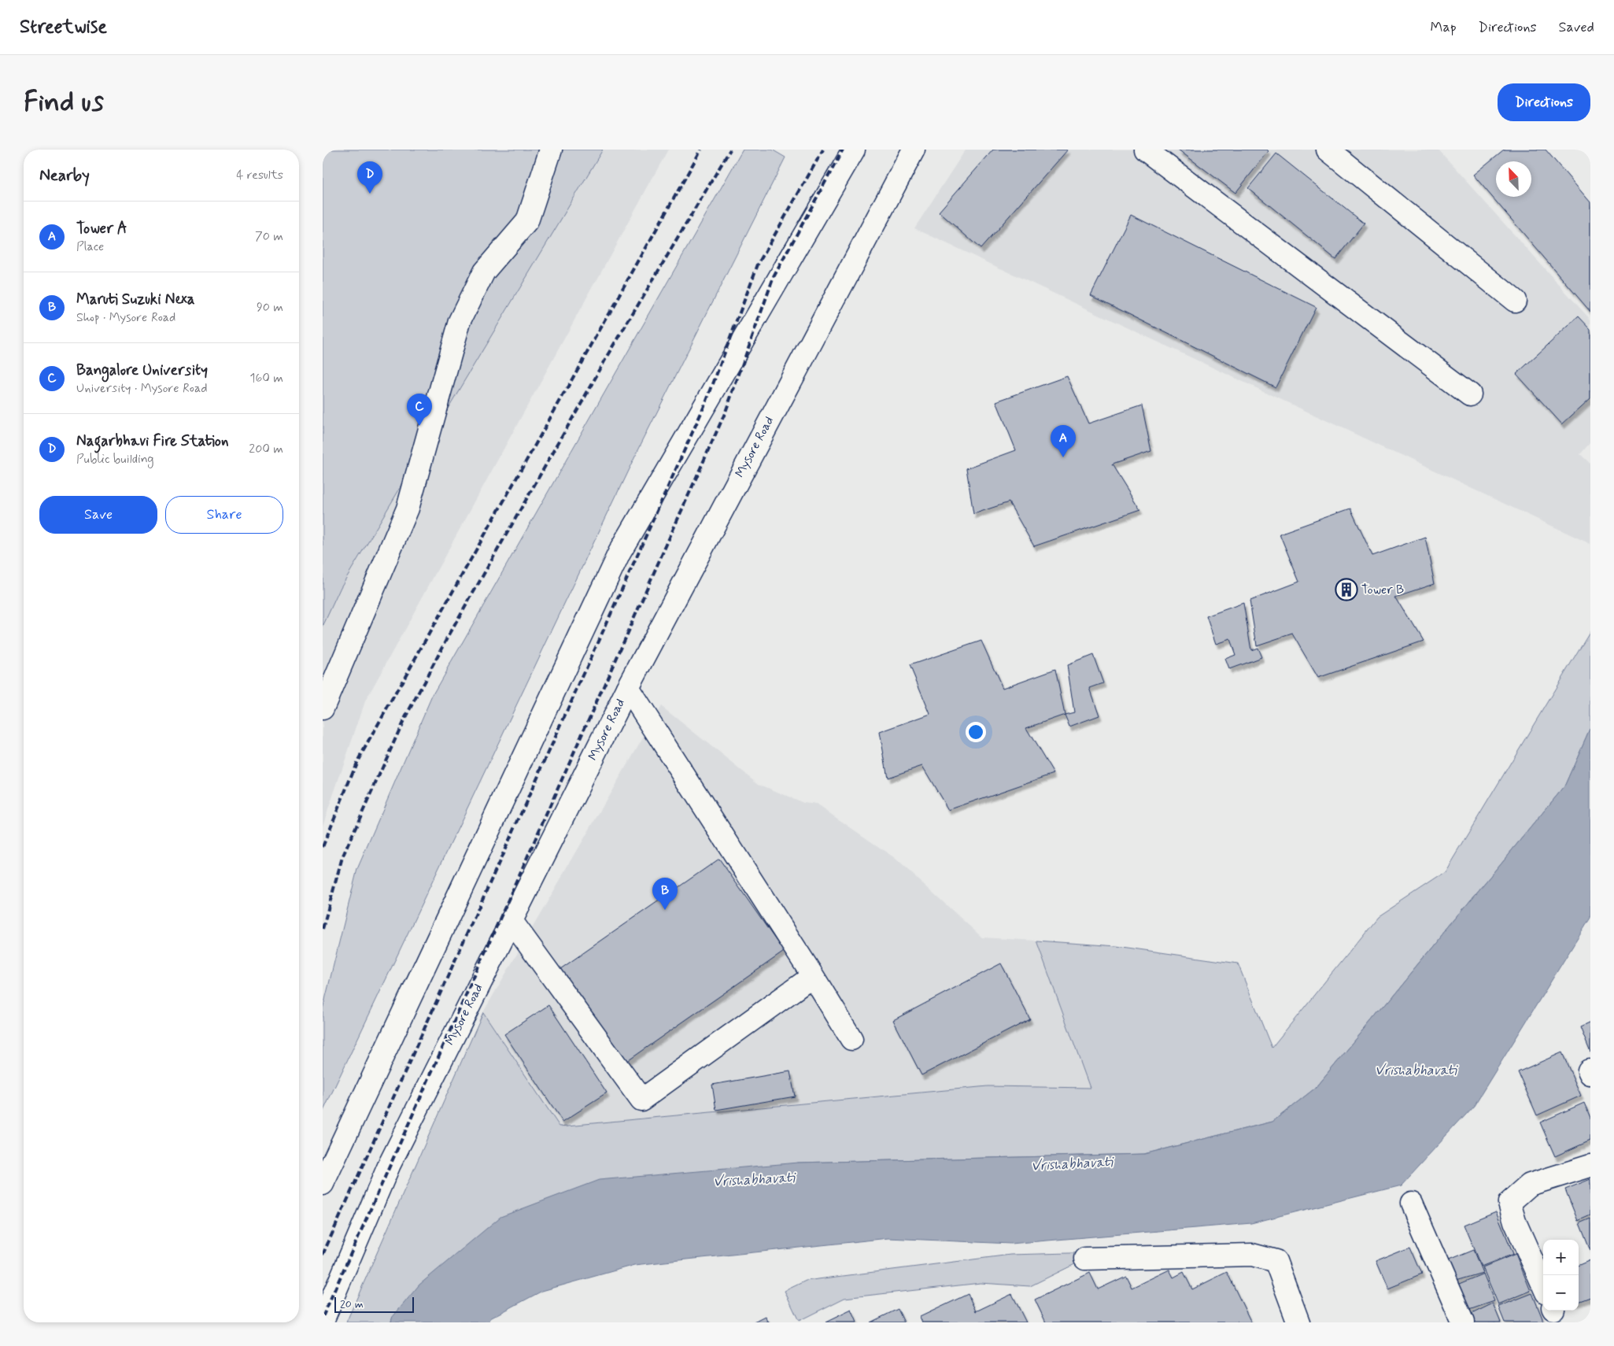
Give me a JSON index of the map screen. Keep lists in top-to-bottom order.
{
  "streets": {
    "main road": ["Mysore Road"]
  },
  "water": ["Vrishabhavati"],
  "places": {
    "building": ["Tower B"]
  },
  "scale_bar": "20 m",
  "north": "top left",
  "page": {
    "header": "Streetwise",
    "nav": ["Map", "Directions", "Saved"],
    "buttons": [
      "Directions",
      ["Save", "Share"]
    ],
    "title": "Find us",
    "heading": ["Nearby", "4 results"],
    "pins": [
      "D",
      "C",
      "A",
      "B"
    ],
    "list": [
      {
        "mark": "A",
        "name": "Tower A",
        "note": "Place",
        "value": "70 m"
      },
      {
        "mark": "B",
        "name": "Maruti Suzuki Nexa",
        "note": "Shop · Mysore Road",
        "value": "90 m"
      },
      {
        "mark": "C",
        "name": "Bangalore University",
        "note": "University · Mysore Road",
        "value": "160 m"
      },
      {
        "mark": "D",
        "name": "Nagarbhavi Fire Station",
        "note": "Public building",
        "value": "200 m"
      }
    ],
    "map_buttons": ["+", "−"],
    "scale": "20 m"
  }
}
